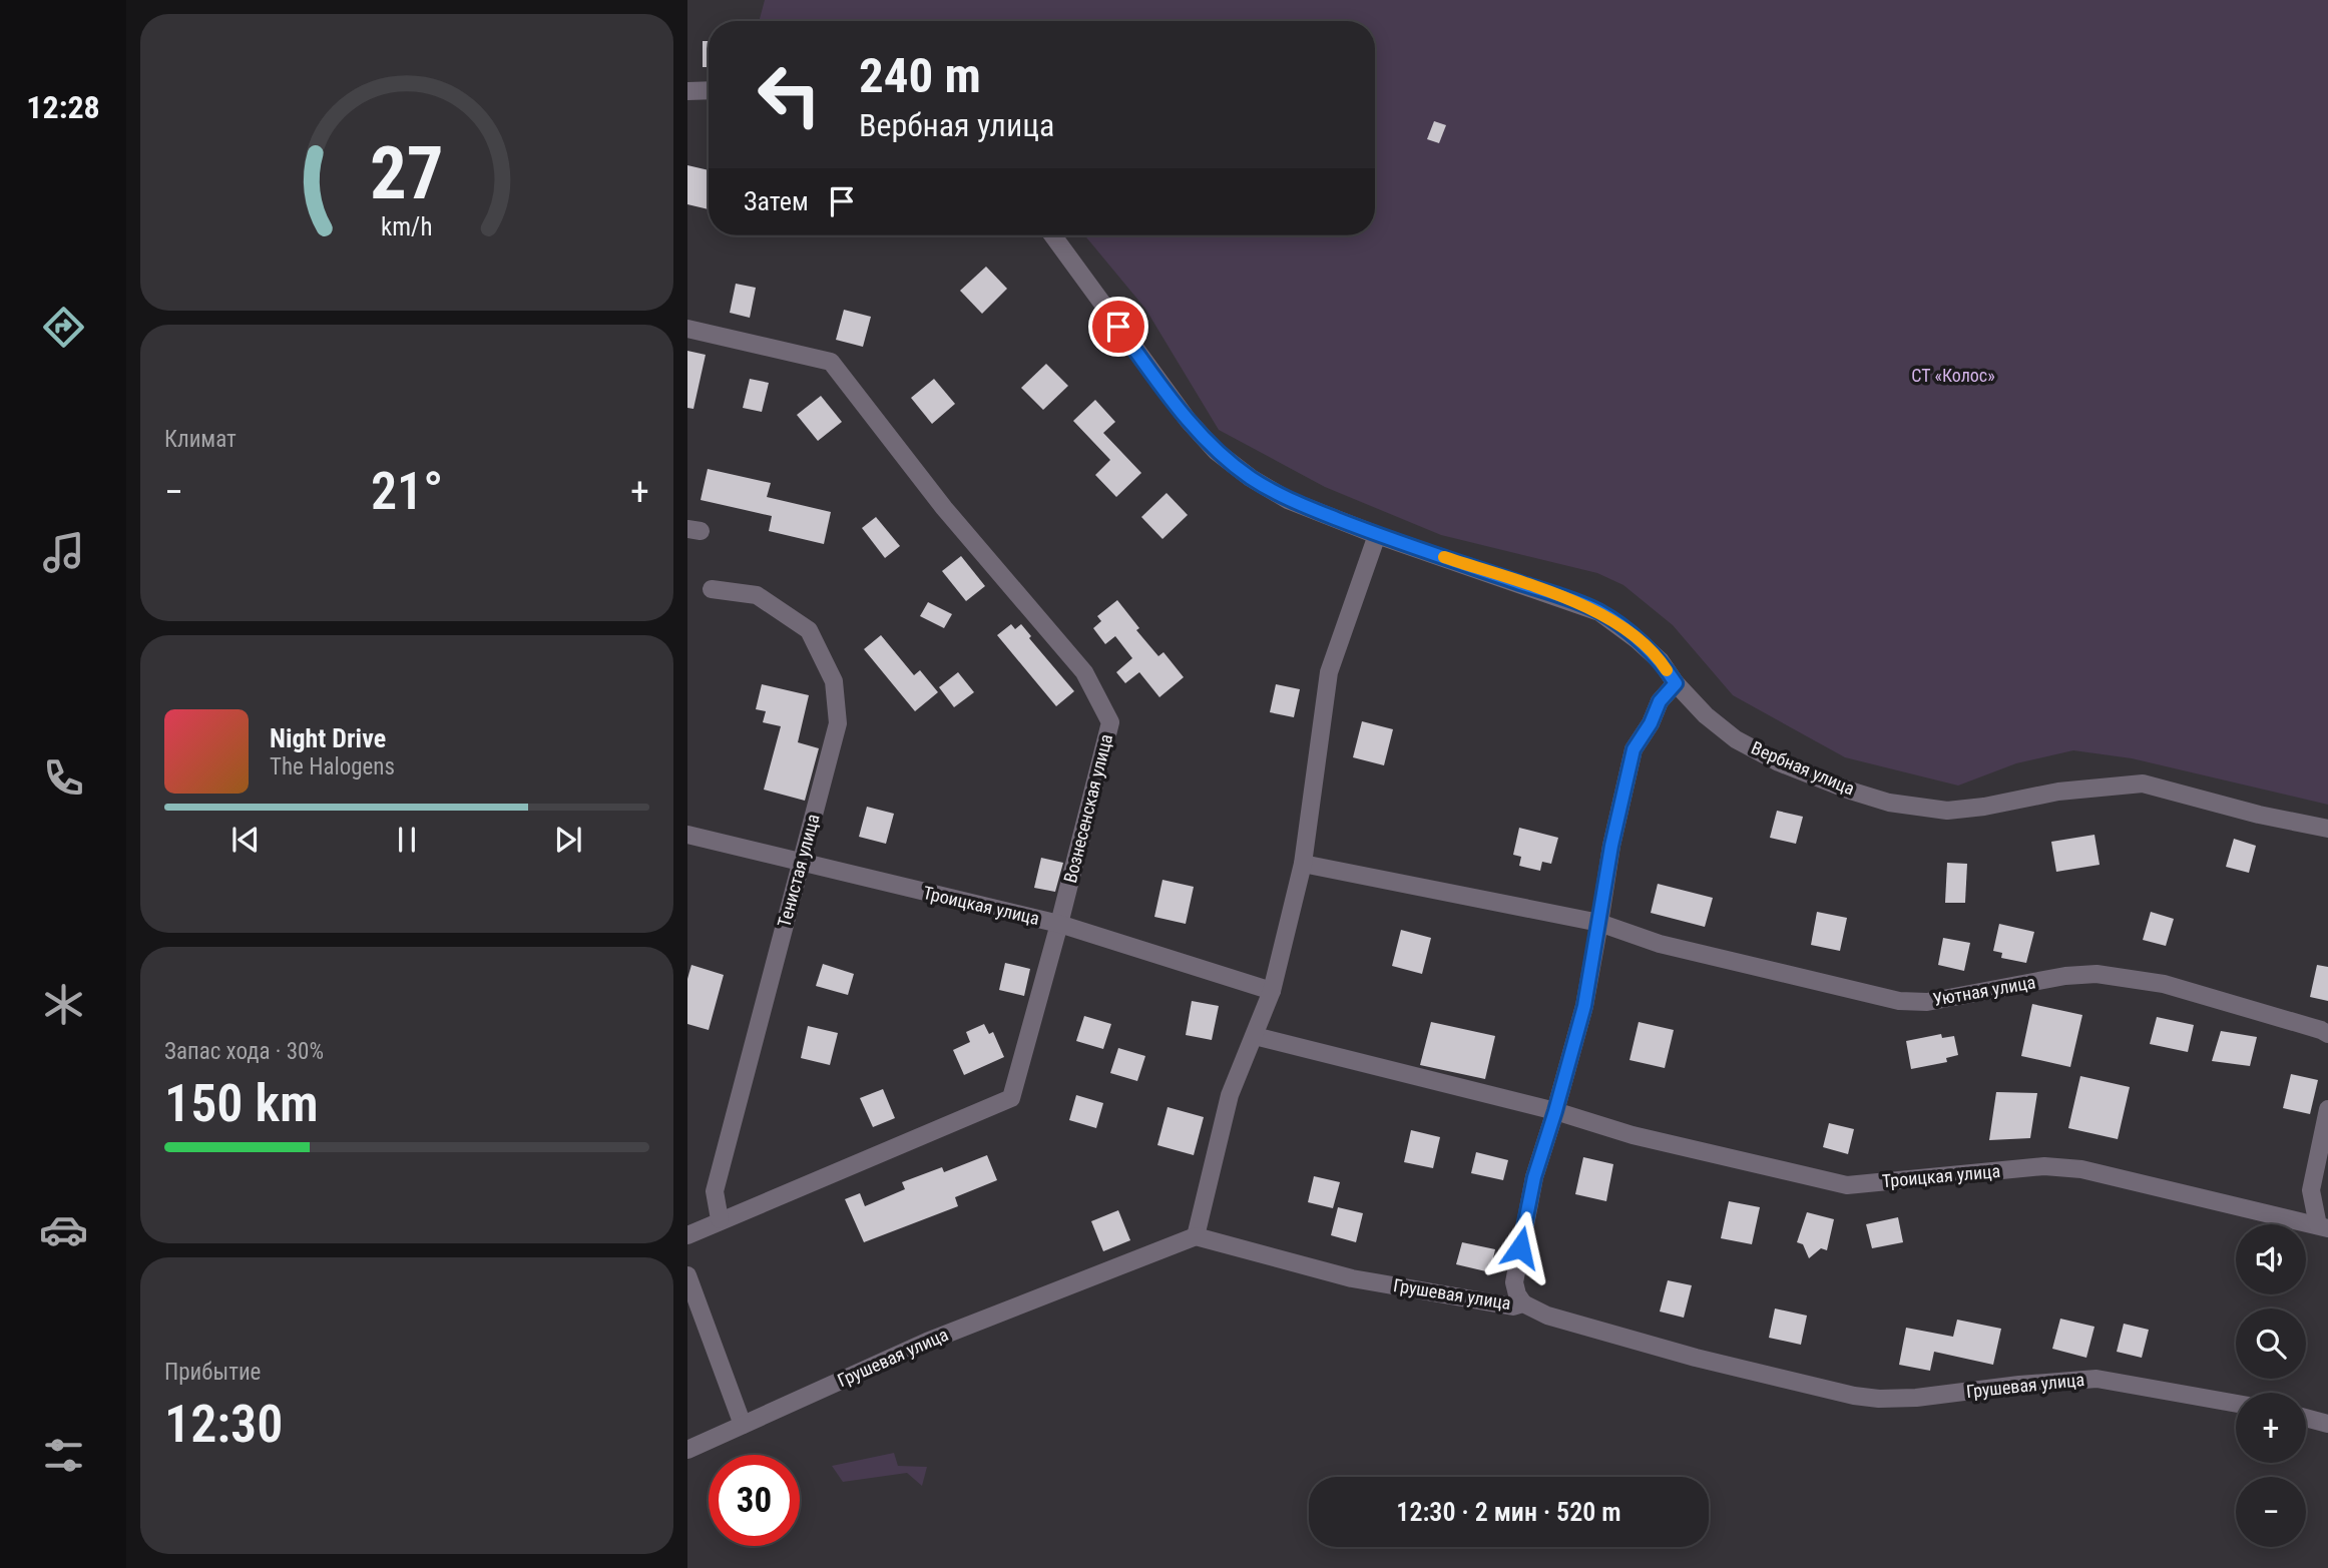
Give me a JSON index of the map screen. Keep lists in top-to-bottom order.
{
  "streets": {
    "street": [
      "Вербная улица",
      "Вознесенская улица",
      "Тенистая улица",
      "Троицкая улица",
      "Уютная улица",
      "Грушевая улица"
    ]
  },
  "crossings": [
    ["Вознесенская улица", "Тенистая улица"],
    ["Вознесенская улица", "Троицкая улица"],
    ["Тенистая улица", "Троицкая улица"]
  ],
  "parks": ["СТ «Колос»"],
  "page": {
    "tabs": "12:28",
    "turn": ["240 m", "Вербная улица"],
    "then": "Затем",
    "tile": [
      "Климат",
      ["Запас хода · 30%", "150 km"],
      ["Прибытие", "12:30"]
    ],
    "heat": ["−", "21°", "+"],
    "song": ["Night Drive", "The Halogens"],
    "map_buttons": ["+", "−"],
    "limit": "30",
    "trip": "12:30 · 2 мин · 520 m",
    "gauge": ["27", "km/h"]
  }
}
